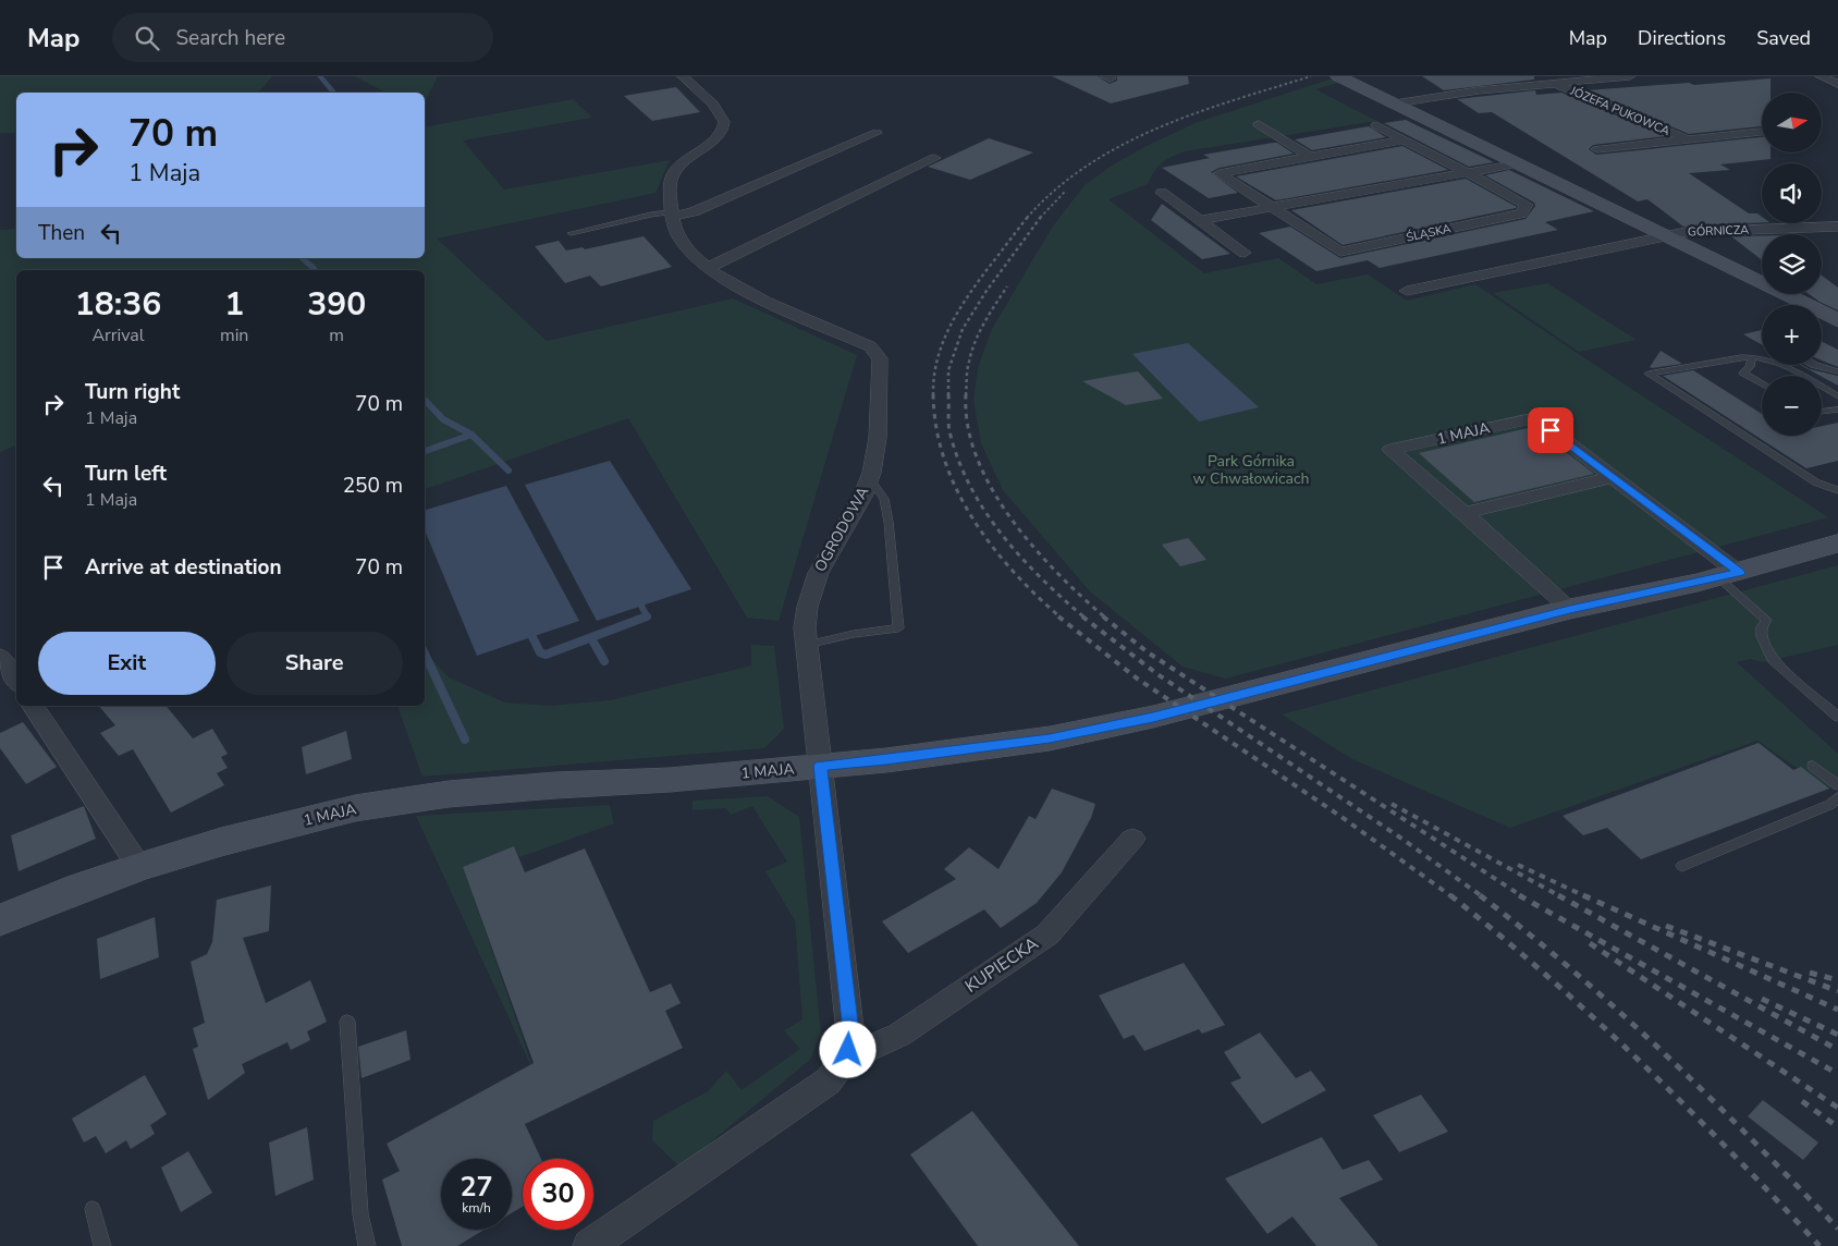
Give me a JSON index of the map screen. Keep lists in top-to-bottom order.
{
  "streets": {
    "main road": ["1 MAJA"],
    "street": [
      "JÓZEFA PUKOWCA",
      "GÓRNICZA",
      "ŚLĄSKA",
      "OGRODOWA",
      "KUPIECKA"
    ]
  },
  "crossings": [
    ["1 MAJA", "OGRODOWA"]
  ],
  "parks": ["Park Górnika w Chwałowicach"],
  "north": "right",
  "page": {
    "header": "Map",
    "search": "Search here",
    "nav": ["Map", "Directions", "Saved"],
    "map_buttons": ["+", "−"],
    "turn": ["70 m", "1 Maja"],
    "then": "Then",
    "eta": [
      "18:36",
      "Arrival",
      "1",
      "min",
      "390",
      "m"
    ],
    "list": [
      {
        "name": "Turn right",
        "note": "1 Maja",
        "value": "70 m"
      },
      {
        "name": "Turn left",
        "note": "1 Maja",
        "value": "250 m"
      },
      {
        "name": "Arrive at destination",
        "value": "70 m"
      }
    ],
    "buttons": ["Exit", "Share"],
    "speed": "27 km/h",
    "limit": "30"
  }
}
